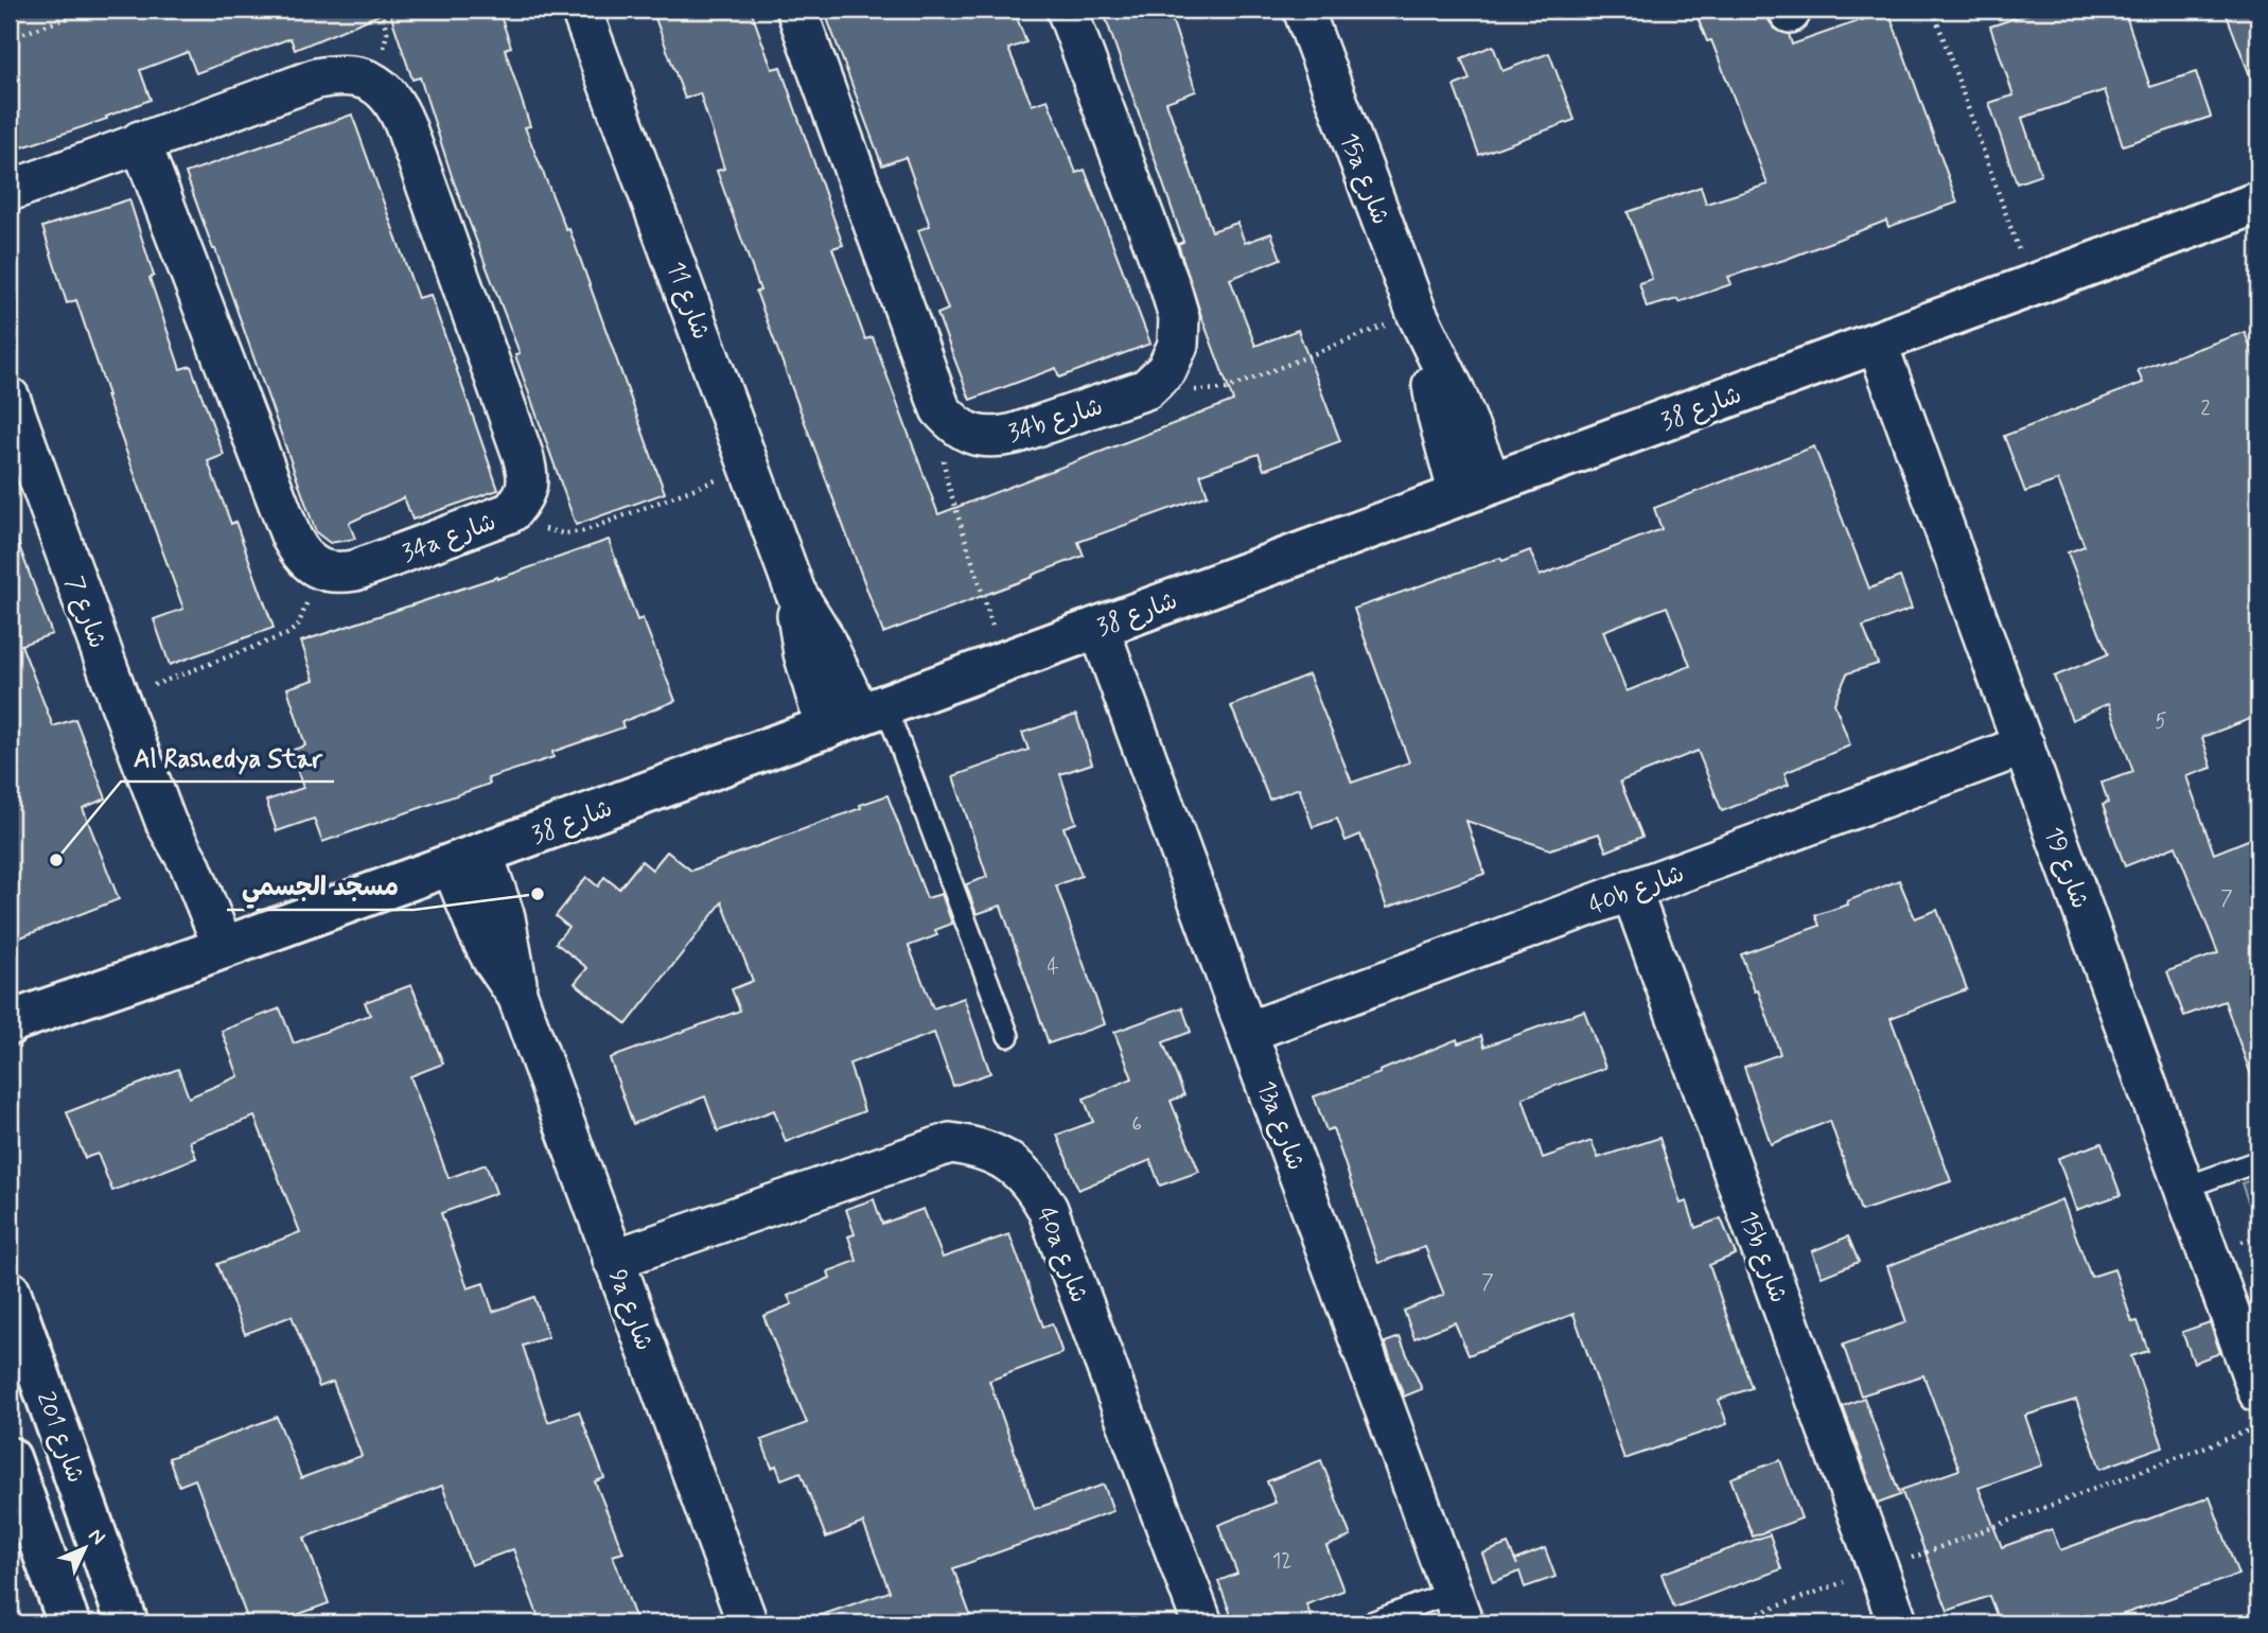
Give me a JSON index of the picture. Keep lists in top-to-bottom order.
{
  "streets": {
    "street": [
      "15a شارع",
      "شارع 11",
      "شارع 38",
      "34b شارع",
      "34a شارع",
      "شارع 7",
      "شارع 19",
      "40b شارع",
      "13a شارع",
      "40a شارع",
      "15b شارع",
      "9a شارع",
      "شارع 201"
    ]
  },
  "crossings": [
    ["15a شارع", "شارع 38"],
    ["شارع 11", "شارع 38"],
    ["شارع 38", "شارع 7"],
    ["شارع 38", "شارع 19"],
    ["شارع 38", "13a شارع"],
    ["شارع 38", "9a شارع"],
    ["شارع 19", "40b شارع"],
    ["40b شارع", "13a شارع"],
    ["40b شارع", "15b شارع"],
    ["40a شارع", "9a شارع"]
  ],
  "places": ["Al Rashedya Star", "مسجد الجسمي"],
  "house_numbers": [
    "2",
    "5",
    "7",
    "4",
    "6",
    "7",
    "12"
  ],
  "north": "top right"
}
